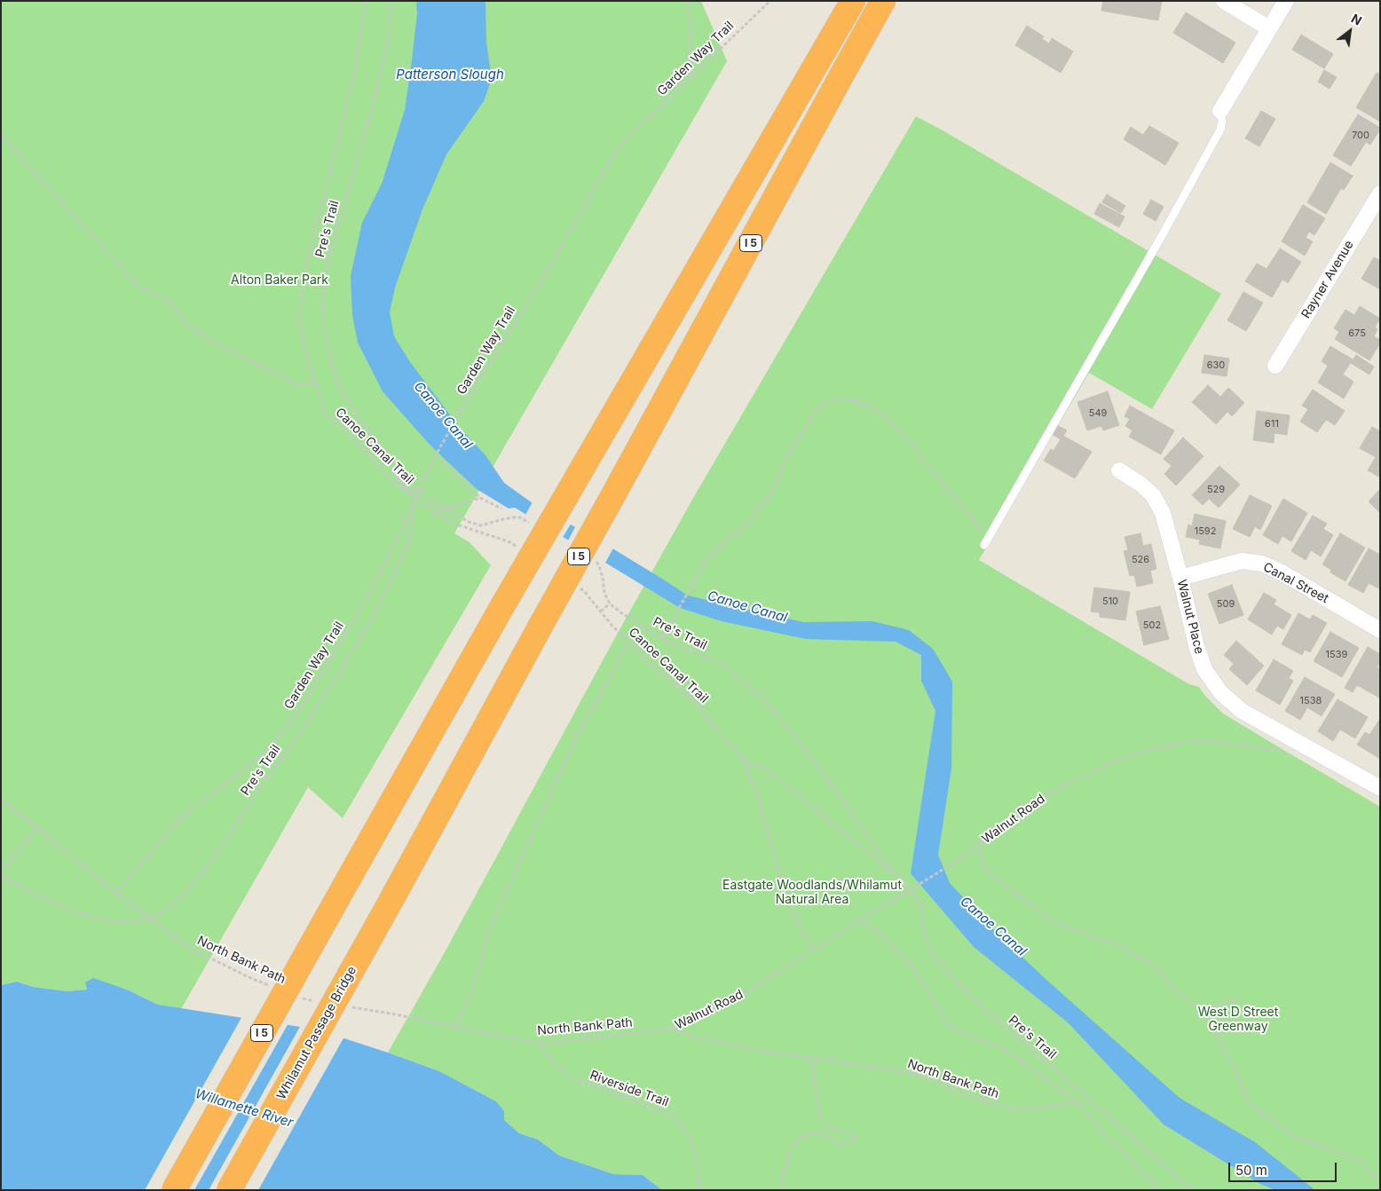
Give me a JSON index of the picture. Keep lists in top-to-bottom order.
{
  "streets": {
    "highway": ["I 5", "Whilamut Passage Bridge"],
    "street": ["Rayner Avenue", "Canal Street", "Walnut Place"],
    "path": [
      "Garden Way Trail",
      "Pre's Trail",
      "Canoe Canal Trail",
      "Walnut Road",
      "North Bank Path",
      "Riverside Trail"
    ]
  },
  "crossings": [
    ["Garden Way Trail", "Pre's Trail"],
    ["Garden Way Trail", "Canoe Canal Trail"],
    ["Garden Way Trail", "North Bank Path"],
    ["Pre's Trail", "Canoe Canal Trail"],
    ["Pre's Trail", "North Bank Path"],
    ["Canoe Canal Trail", "Walnut Road"],
    ["Canal Street", "Walnut Place"],
    ["Walnut Place", "Walnut Road"],
    ["Walnut Road", "North Bank Path"],
    ["North Bank Path", "Riverside Trail"]
  ],
  "water": ["Patterson Slough", "Canoe Canal", "Willamette River"],
  "parks": ["Alton Baker Park", "Eastgate Woodlands/Whilamut Natural Area", "West D Street Greenway"],
  "house_numbers": [
    "700",
    "675",
    "630",
    "549",
    "611",
    "529",
    "1592",
    "526",
    "510",
    "509",
    "502",
    "1539",
    "1538"
  ],
  "scale_bar": "50 m",
  "north": "top right"
}
